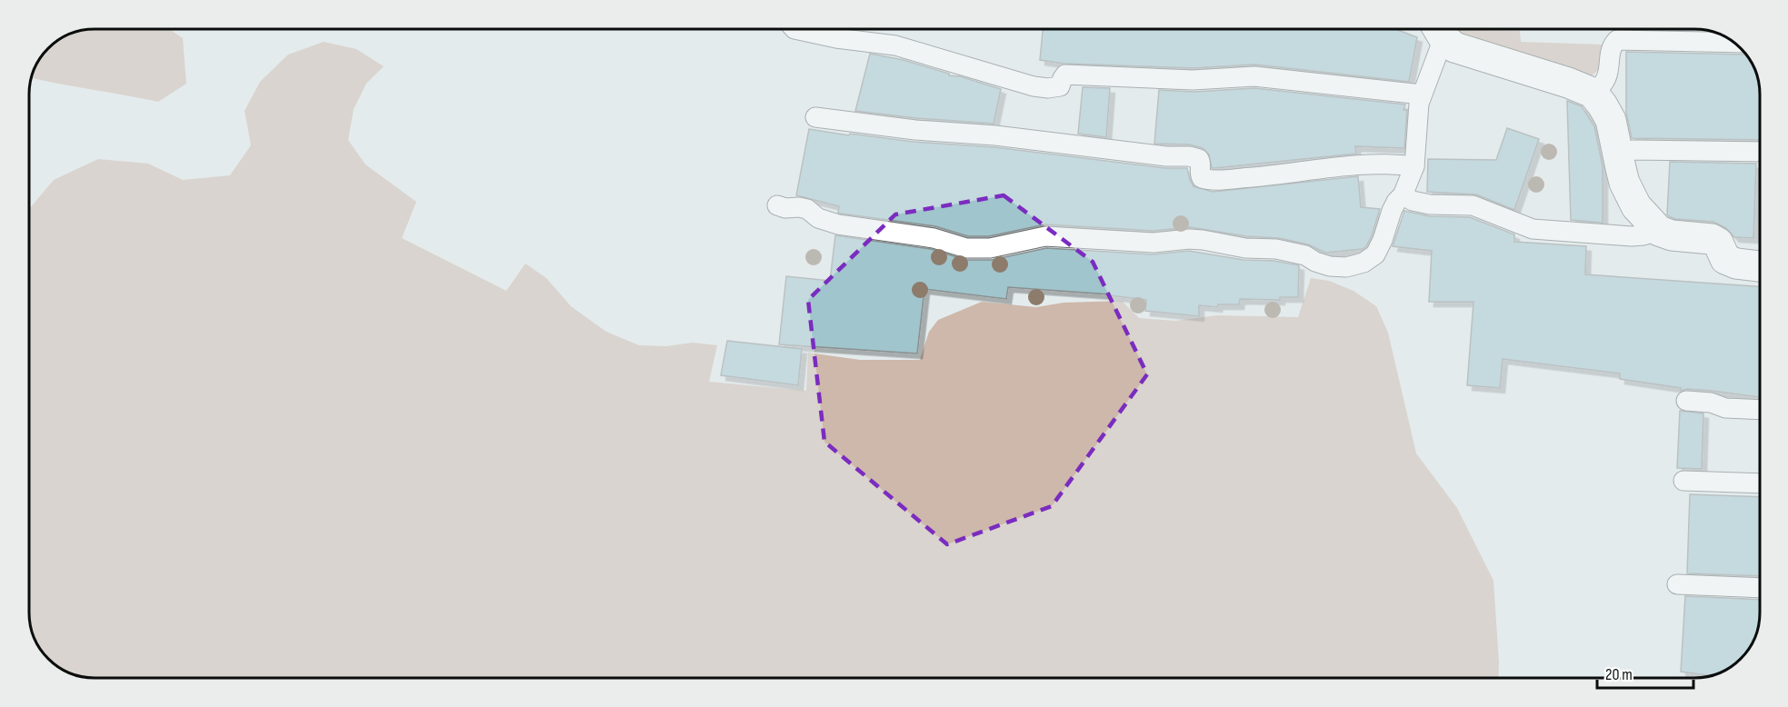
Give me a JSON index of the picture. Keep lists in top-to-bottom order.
{
  "scale_bar": "20 m"
}
